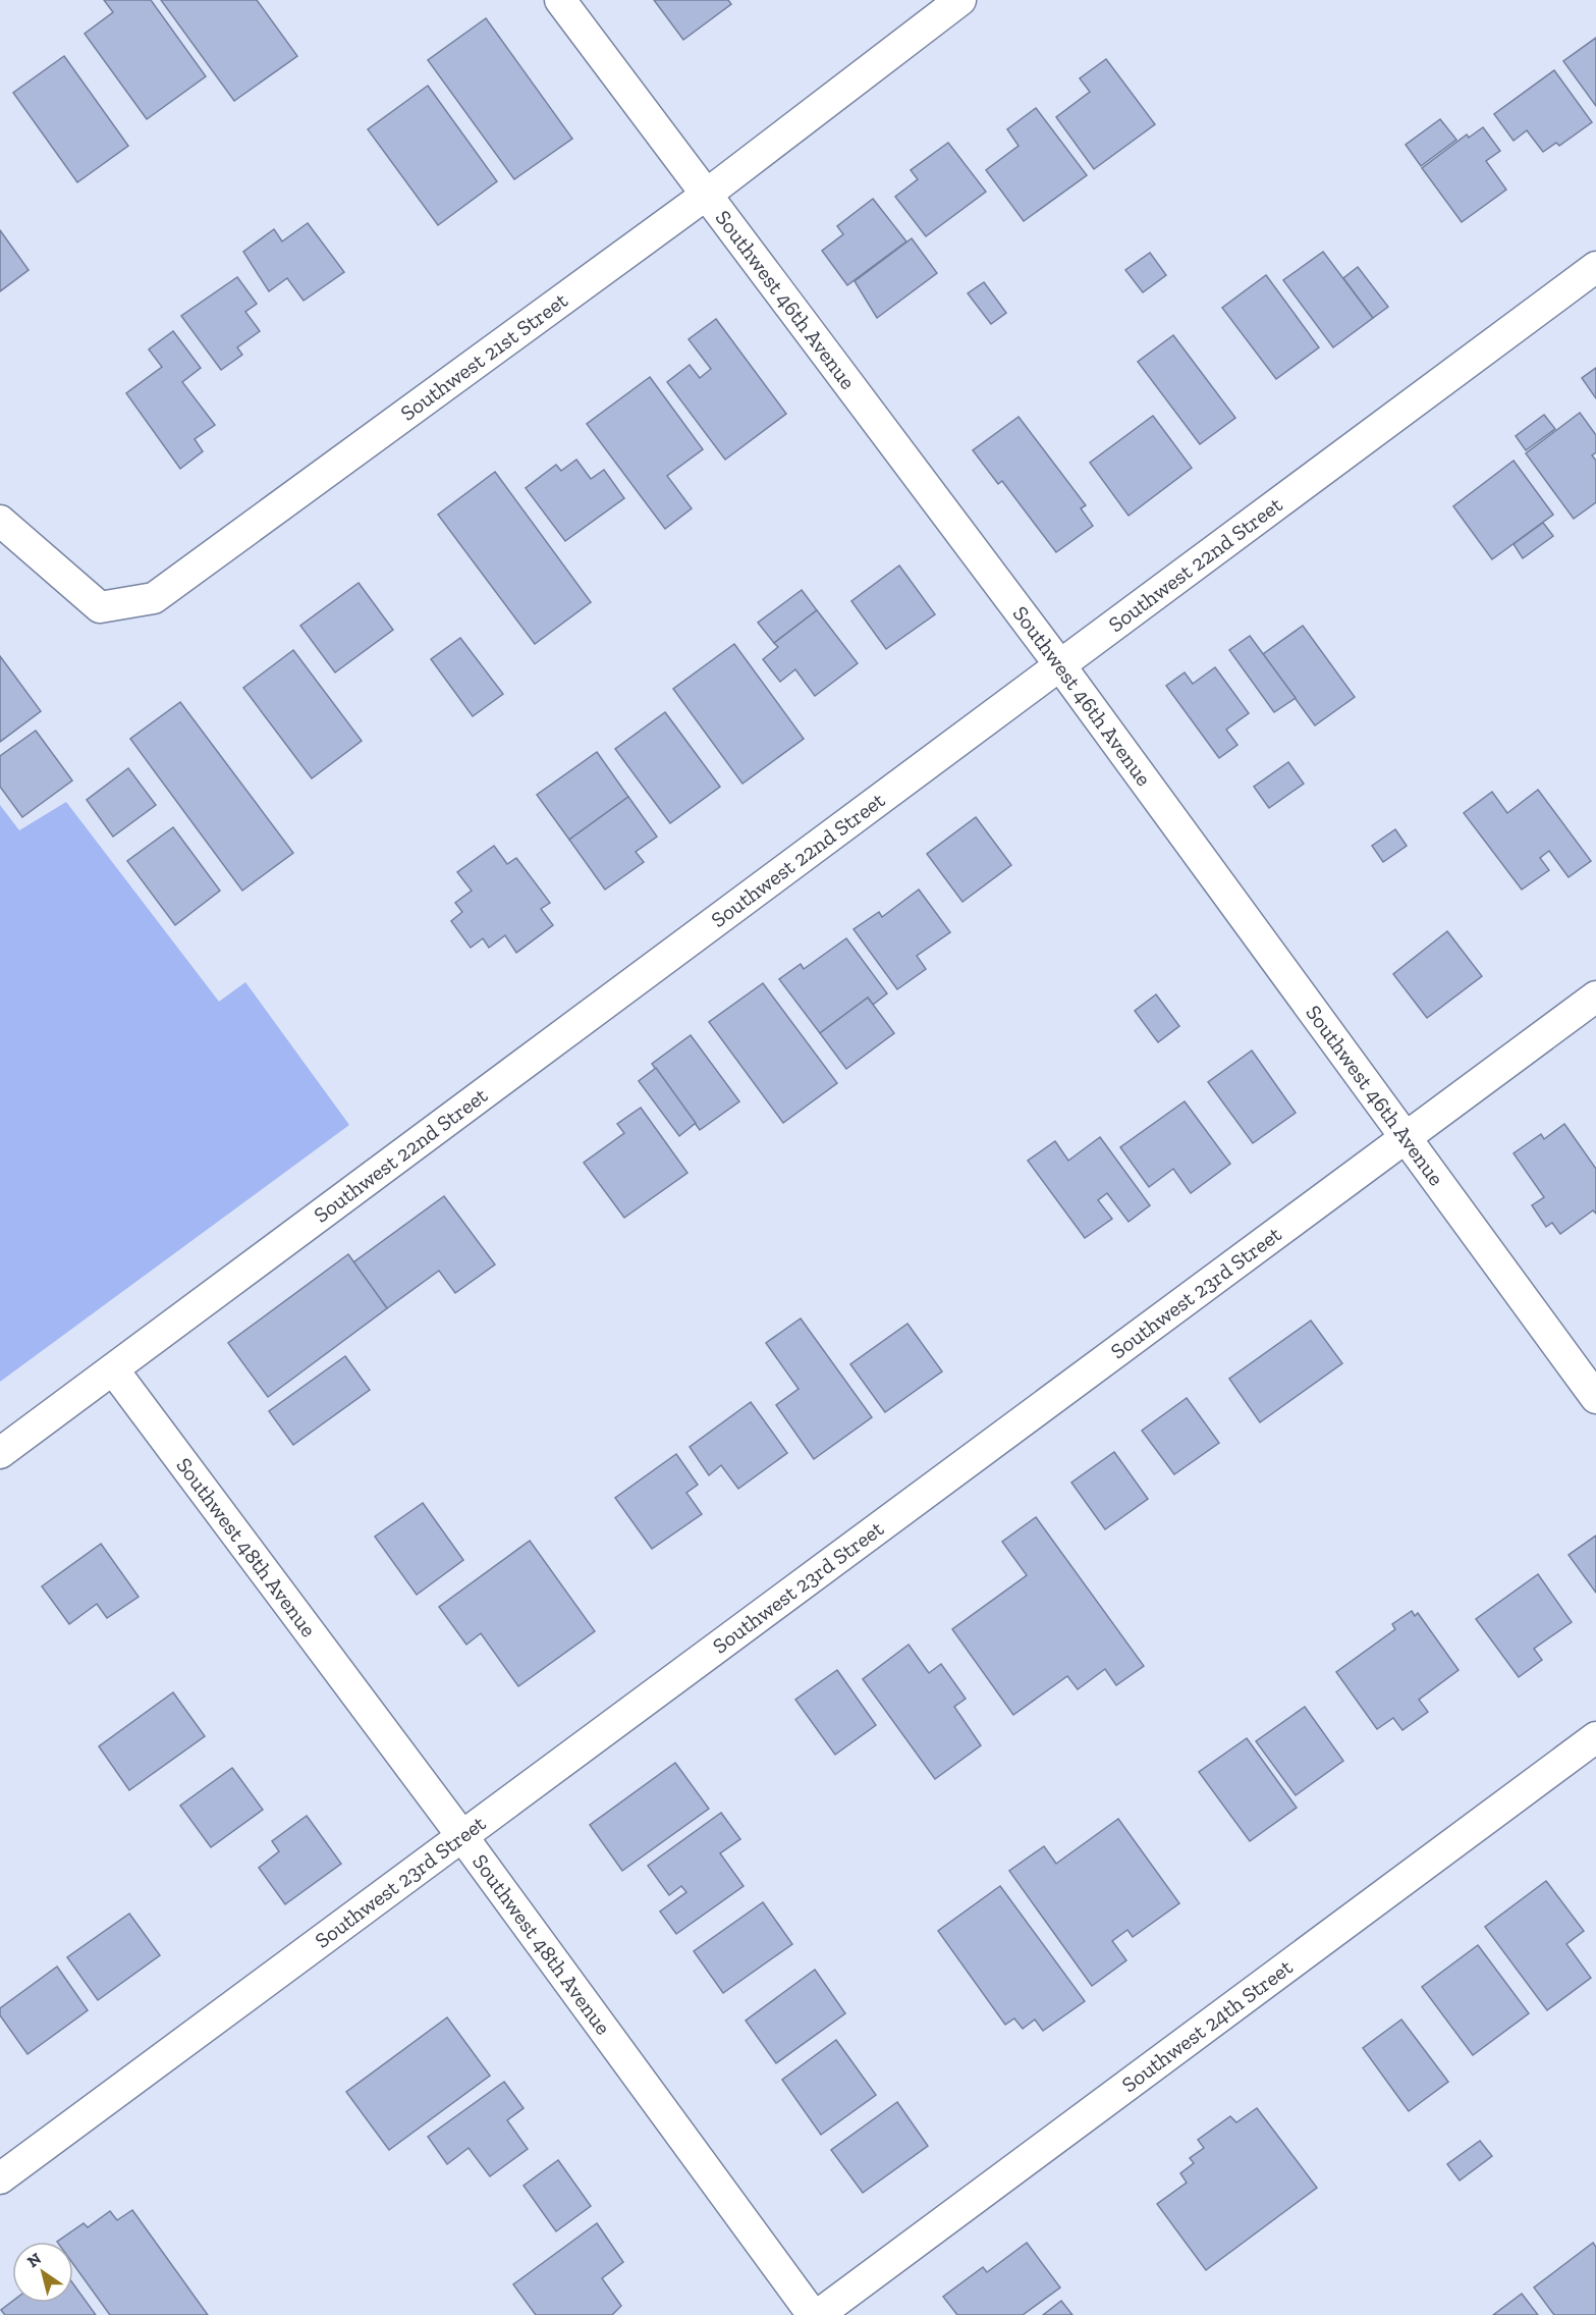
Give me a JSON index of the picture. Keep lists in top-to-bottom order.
{
  "streets": {
    "street": [
      "Southwest 46th Avenue",
      "Southwest 21st Street",
      "Southwest 22nd Street",
      "Southwest 23rd Street",
      "Southwest 48th Avenue",
      "Southwest 24th Street"
    ]
  },
  "crossings": [
    ["Southwest 46th Avenue", "Southwest 21st Street"],
    ["Southwest 46th Avenue", "Southwest 22nd Street"],
    ["Southwest 46th Avenue", "Southwest 23rd Street"],
    ["Southwest 22nd Street", "Southwest 48th Avenue"],
    ["Southwest 23rd Street", "Southwest 48th Avenue"]
  ],
  "north": "top left"
}
